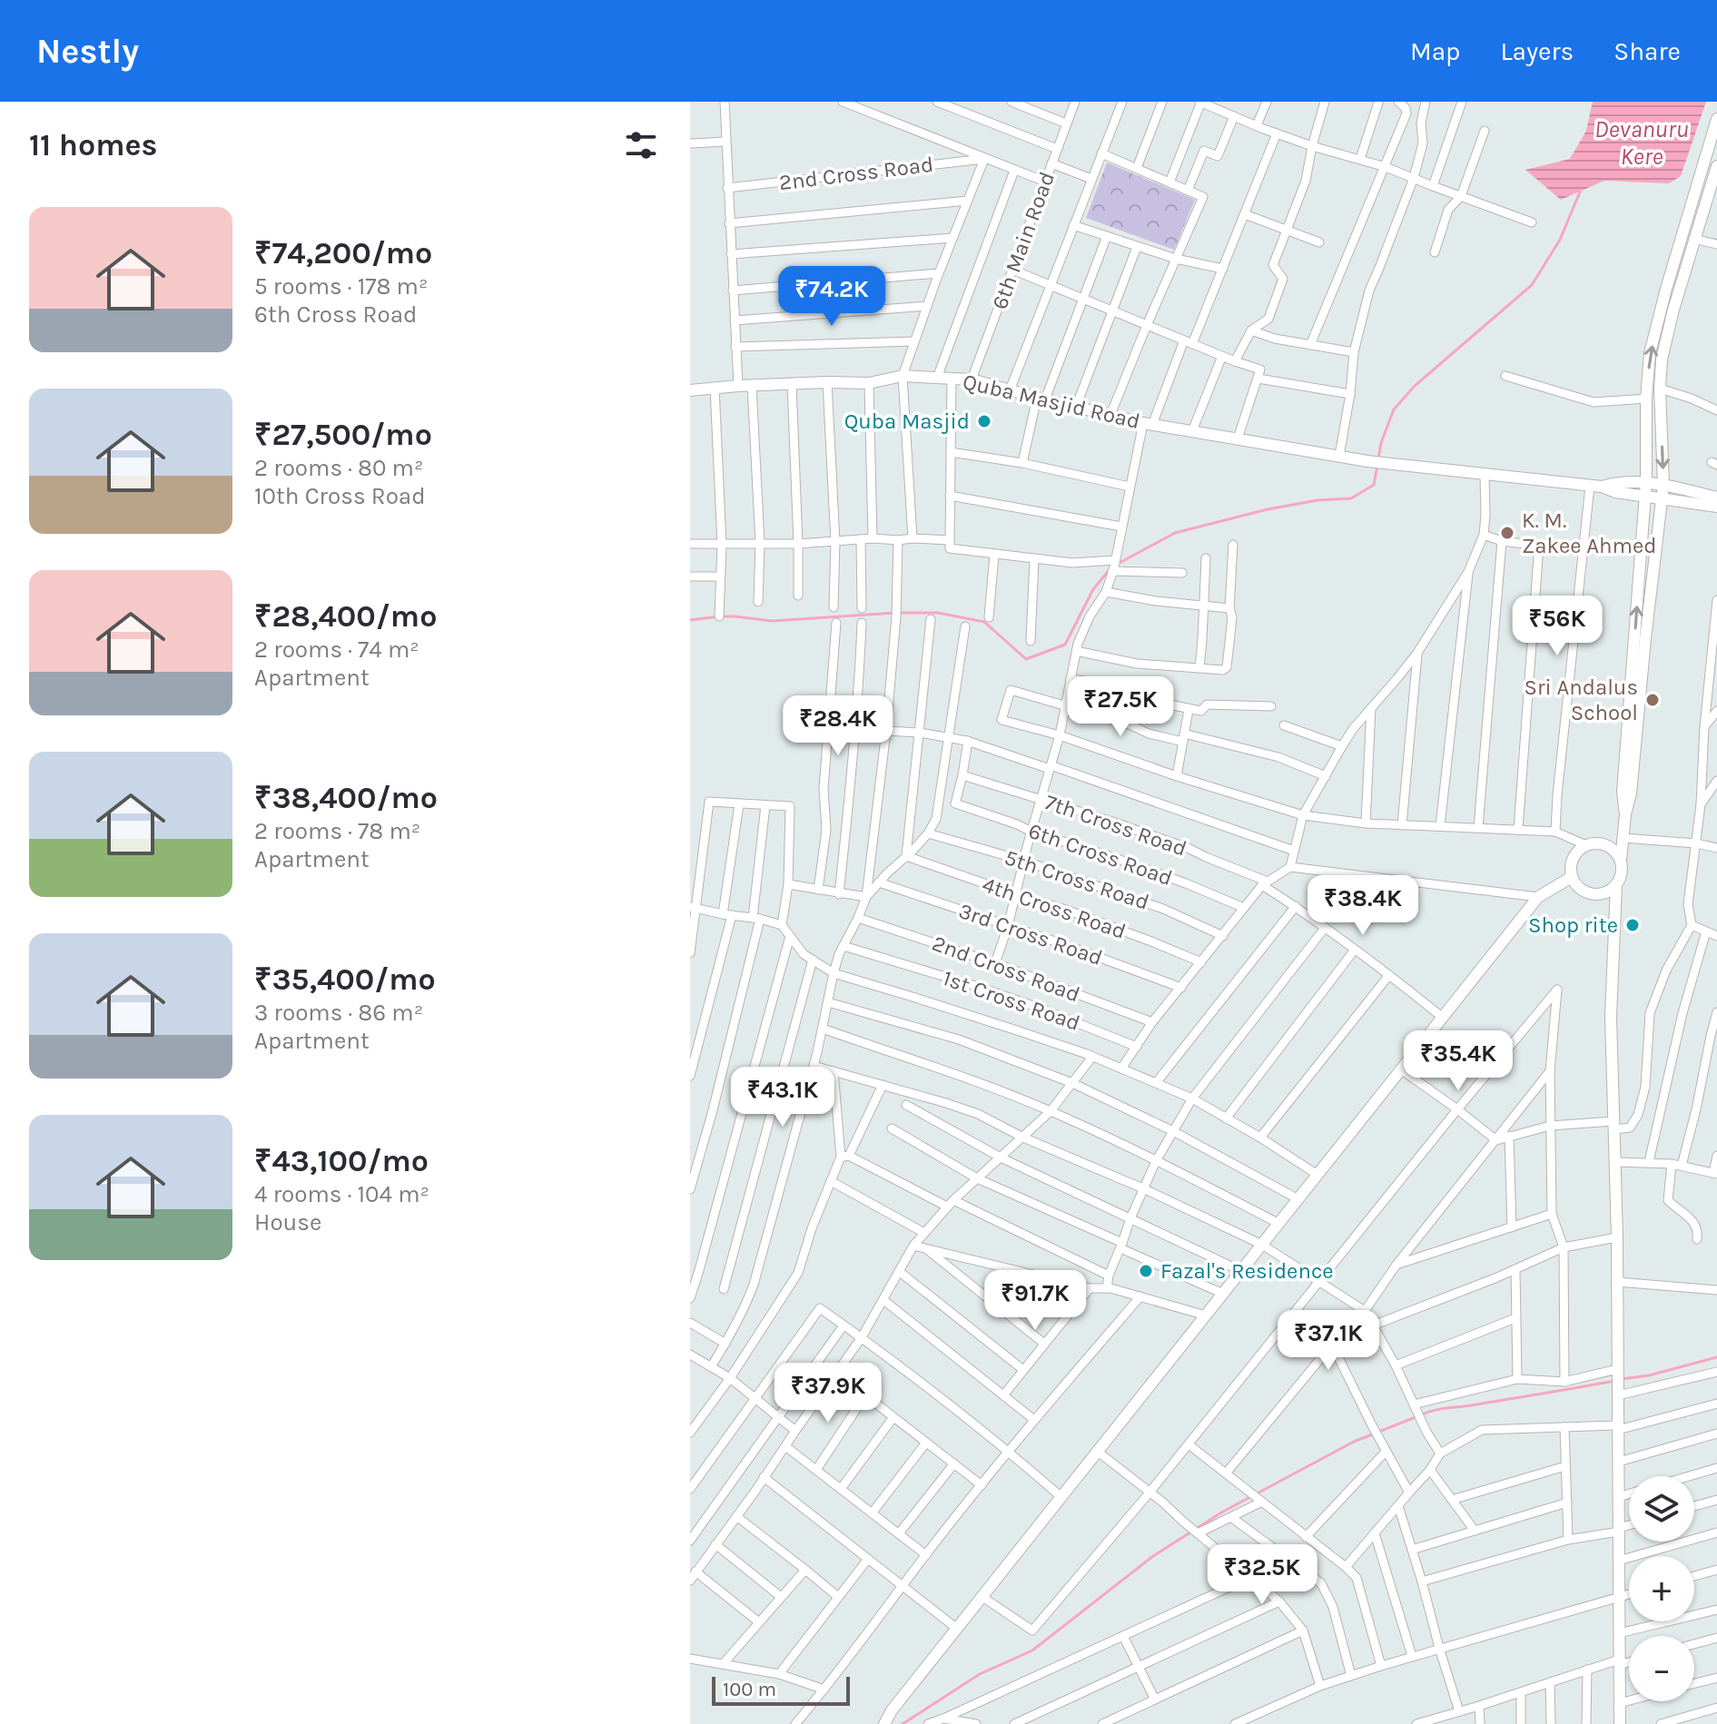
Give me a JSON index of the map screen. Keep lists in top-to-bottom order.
{
  "streets": {
    "street": [
      "2nd Cross Road",
      "6th Main Road",
      "Quba Masjid Road",
      "7th Cross Road",
      "6th Cross Road",
      "5th Cross Road",
      "4th Cross Road",
      "3rd Cross Road",
      "1st Cross Road"
    ]
  },
  "crossings": [
    ["6th Main Road", "Quba Masjid Road"],
    ["7th Cross Road", "6th Cross Road"]
  ],
  "water": ["Devanuru Kere"],
  "places": [
    "Quba Masjid",
    "K. M. Zakee Ahmed",
    "Sri Andalus School",
    "Shop rite",
    "Fazal's Residence"
  ],
  "scale_bar": "100 m",
  "page": {
    "header": "Nestly",
    "nav": ["Map", "Layers", "Share"],
    "heading": "11 homes",
    "list": [
      {
        "name": "₹74,200/mo",
        "note": "5 rooms · 178 m² · 6th Cross Road"
      },
      {
        "name": "₹27,500/mo",
        "note": "2 rooms · 80 m² · 10th Cross Road"
      },
      {
        "name": "₹28,400/mo",
        "note": "2 rooms · 74 m² · Apartment"
      },
      {
        "name": "₹38,400/mo",
        "note": "2 rooms · 78 m² · Apartment"
      },
      {
        "name": "₹35,400/mo",
        "note": "3 rooms · 86 m² · Apartment"
      },
      {
        "name": "₹43,100/mo",
        "note": "4 rooms · 104 m² · House"
      }
    ],
    "price": [
      "₹74.2K",
      "₹56K",
      "₹27.5K",
      "₹28.4K",
      "₹38.4K",
      "₹35.4K",
      "₹43.1K",
      "₹91.7K",
      "₹37.1K",
      "₹37.9K",
      "₹32.5K"
    ],
    "map_buttons": ["+", "−"],
    "scale": "100 m"
  }
}
